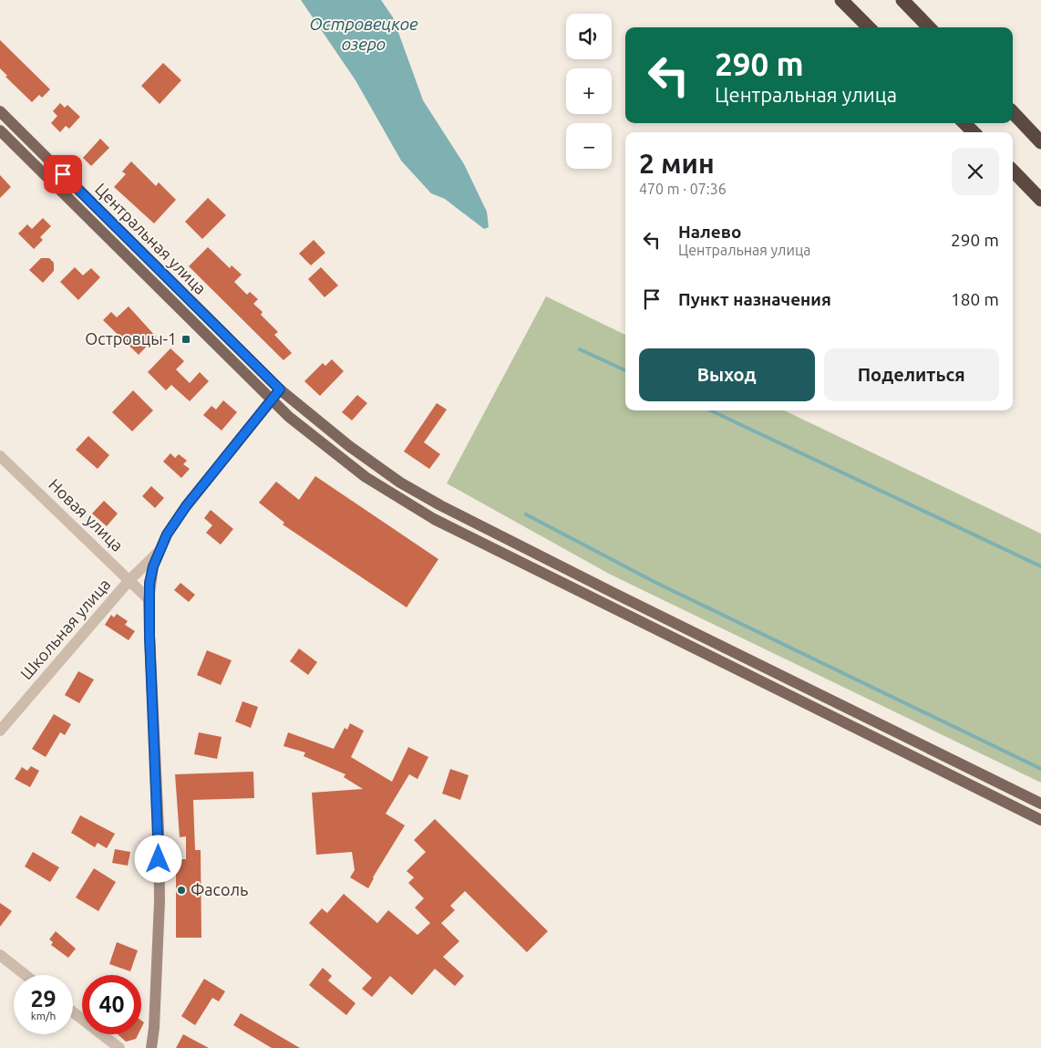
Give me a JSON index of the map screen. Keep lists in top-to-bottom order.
{
  "streets": {
    "main road": ["Центральная улица"],
    "street": ["Новая улица", "Школьная улица"]
  },
  "crossings": [
    ["Новая улица", "Школьная улица"]
  ],
  "water": ["Островецкое озеро"],
  "places": {
    "transit": ["Островцы-1"],
    "other": ["Фасоль"]
  },
  "page": {
    "map_buttons": ["+", "−"],
    "turn": ["290 m", "Центральная улица"],
    "heading": ["2 мин", "470 m · 07:36"],
    "list": [
      {
        "name": "Налево",
        "note": "Центральная улица",
        "value": "290 m"
      },
      {
        "name": "Пункт назначения",
        "value": "180 m"
      }
    ],
    "buttons": ["Выход", "Поделиться"],
    "speed": "29 km/h",
    "limit": "40"
  }
}
